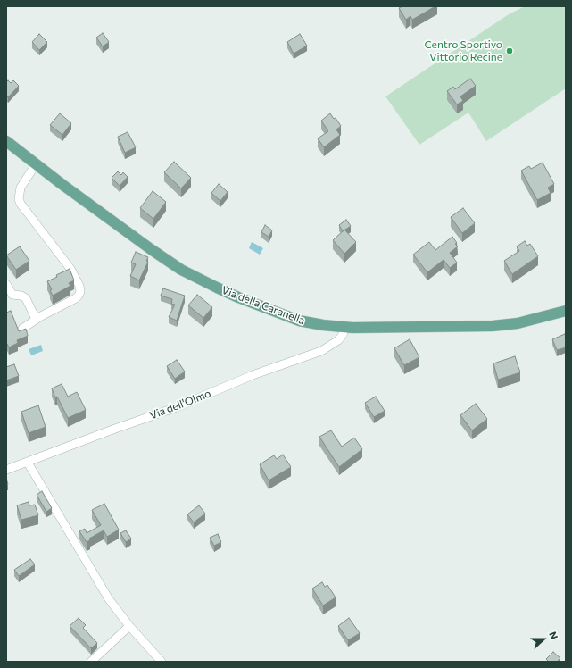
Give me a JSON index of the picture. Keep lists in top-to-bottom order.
{
  "streets": {
    "main road": ["Via della Caranella"],
    "street": ["Via dell'Olmo"]
  },
  "crossings": [
    ["Via della Caranella", "Via dell'Olmo"]
  ],
  "places": ["Centro Sportivo Vittorio Recine"],
  "north": "right"
}
